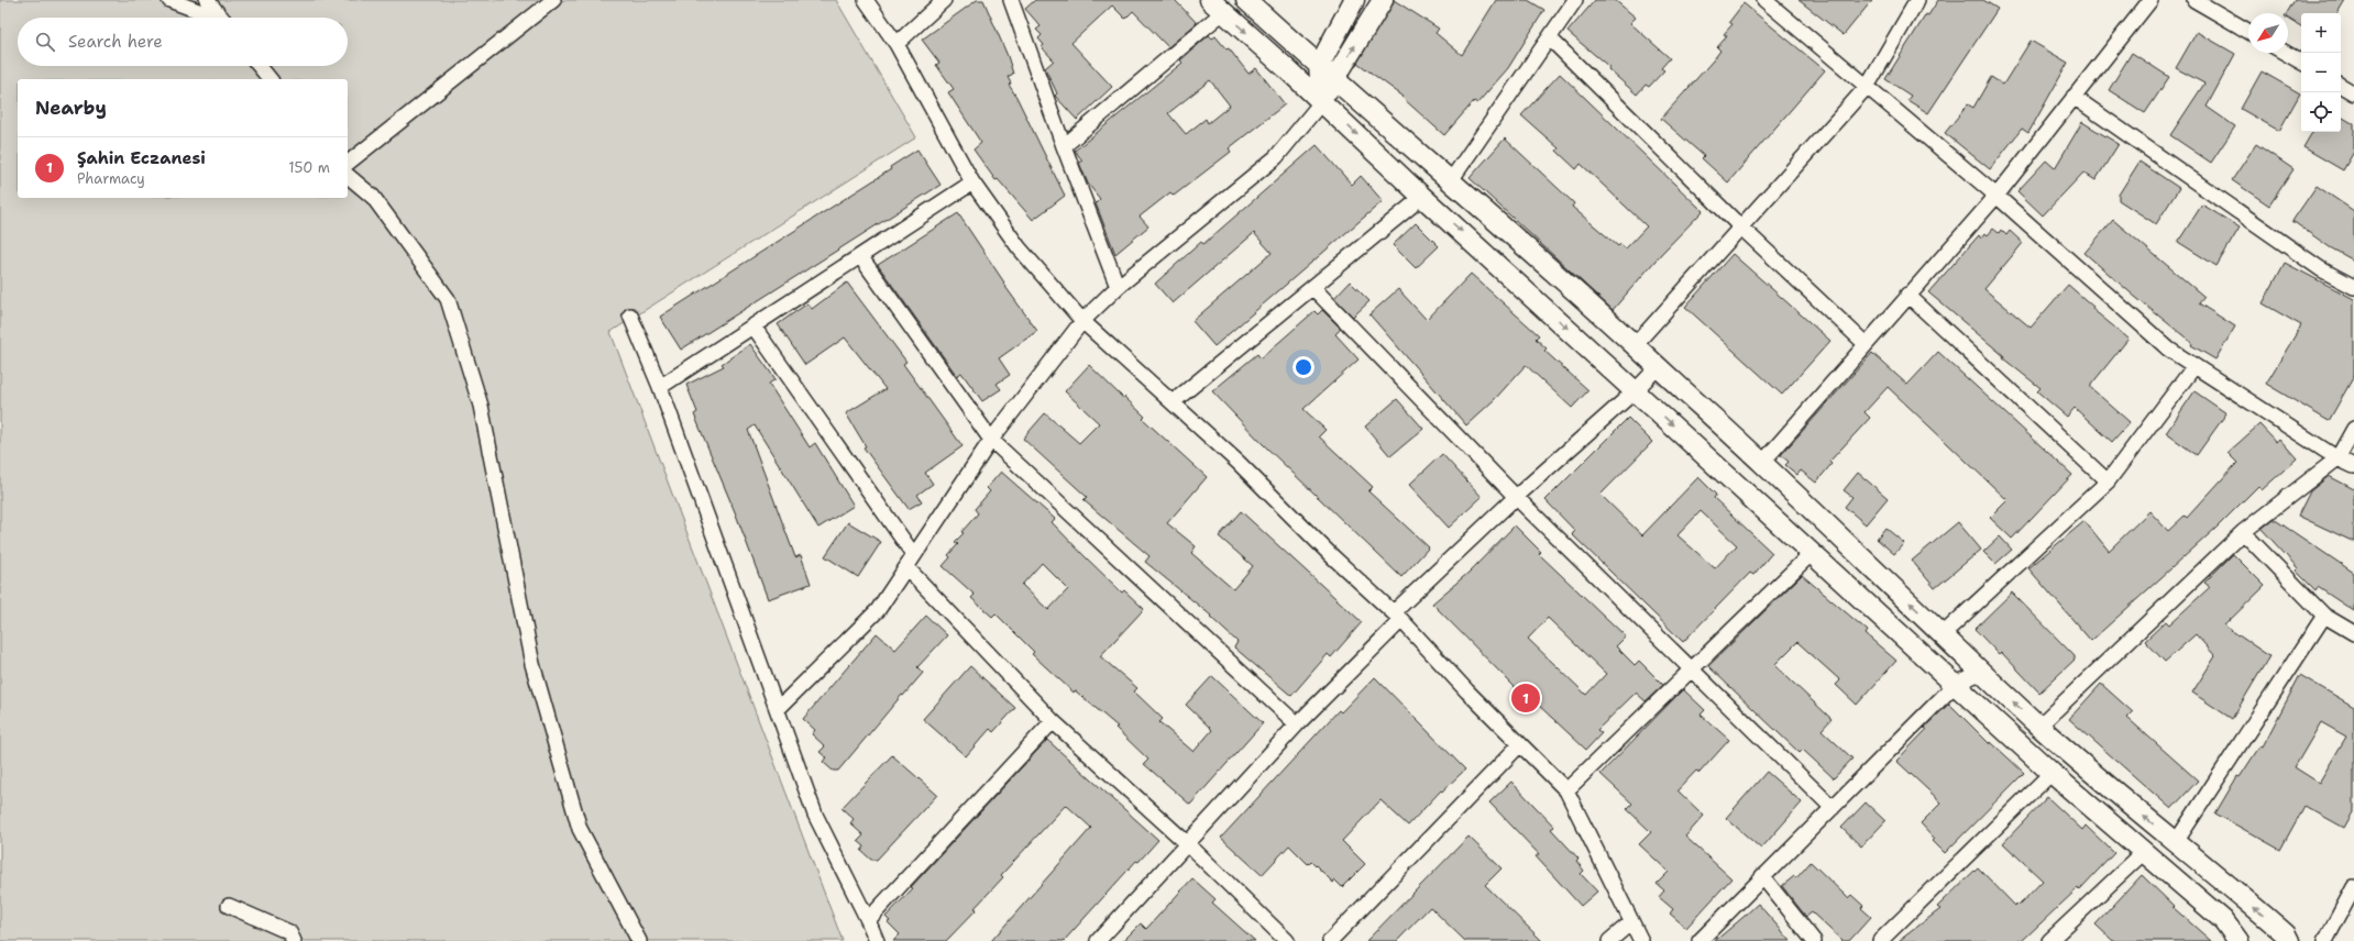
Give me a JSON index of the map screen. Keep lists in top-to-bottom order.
{
  "north": "bottom left",
  "page": {
    "map_buttons": ["+", "−"],
    "search": "Search here",
    "heading": "Nearby",
    "list": [
      {
        "mark": "1",
        "name": "Şahin Eczanesi",
        "note": "Pharmacy",
        "value": "150 m"
      }
    ],
    "pins": "1"
  }
}
